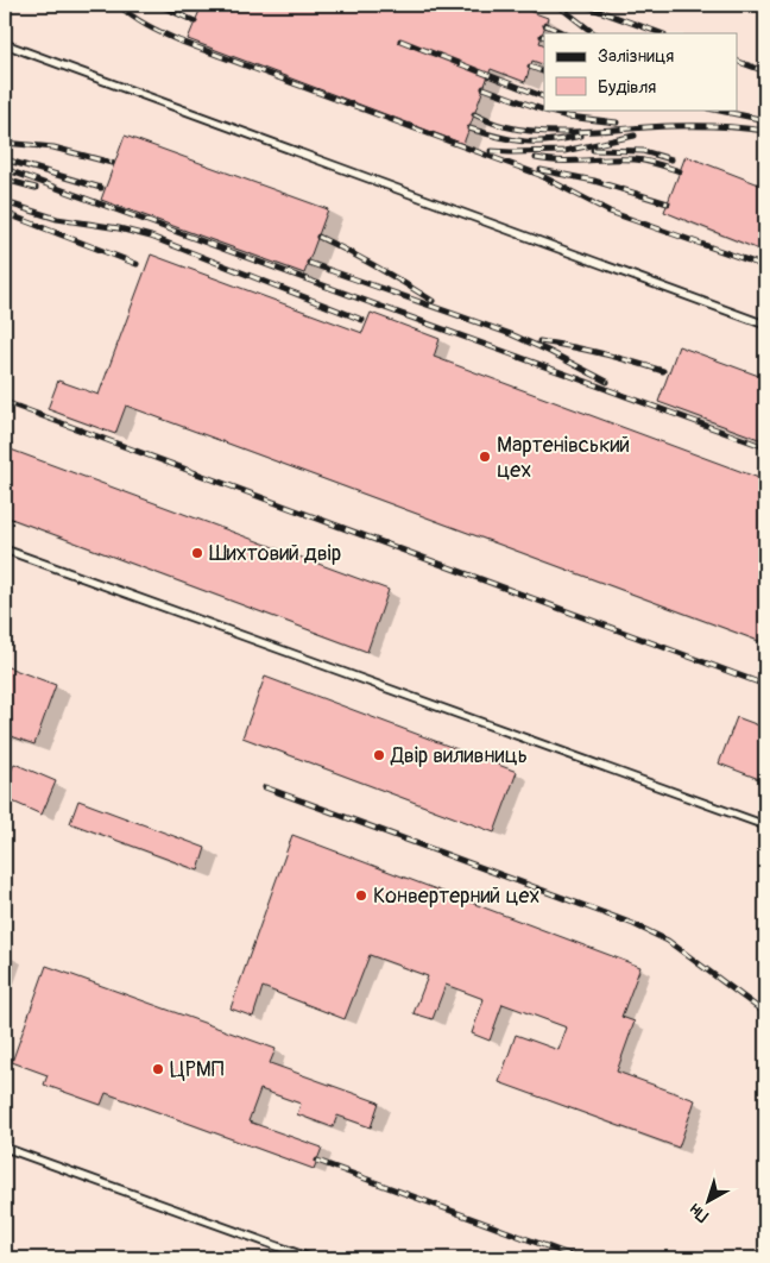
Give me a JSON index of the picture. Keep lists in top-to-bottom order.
{
  "places": [
    "Мартенівський цех",
    "Шихтовий двір",
    "Двір виливниць",
    "Конвертерний цех",
    "ЦРМП"
  ],
  "legend": ["Залізниця", "Будівля"],
  "north": "bottom left"
}
